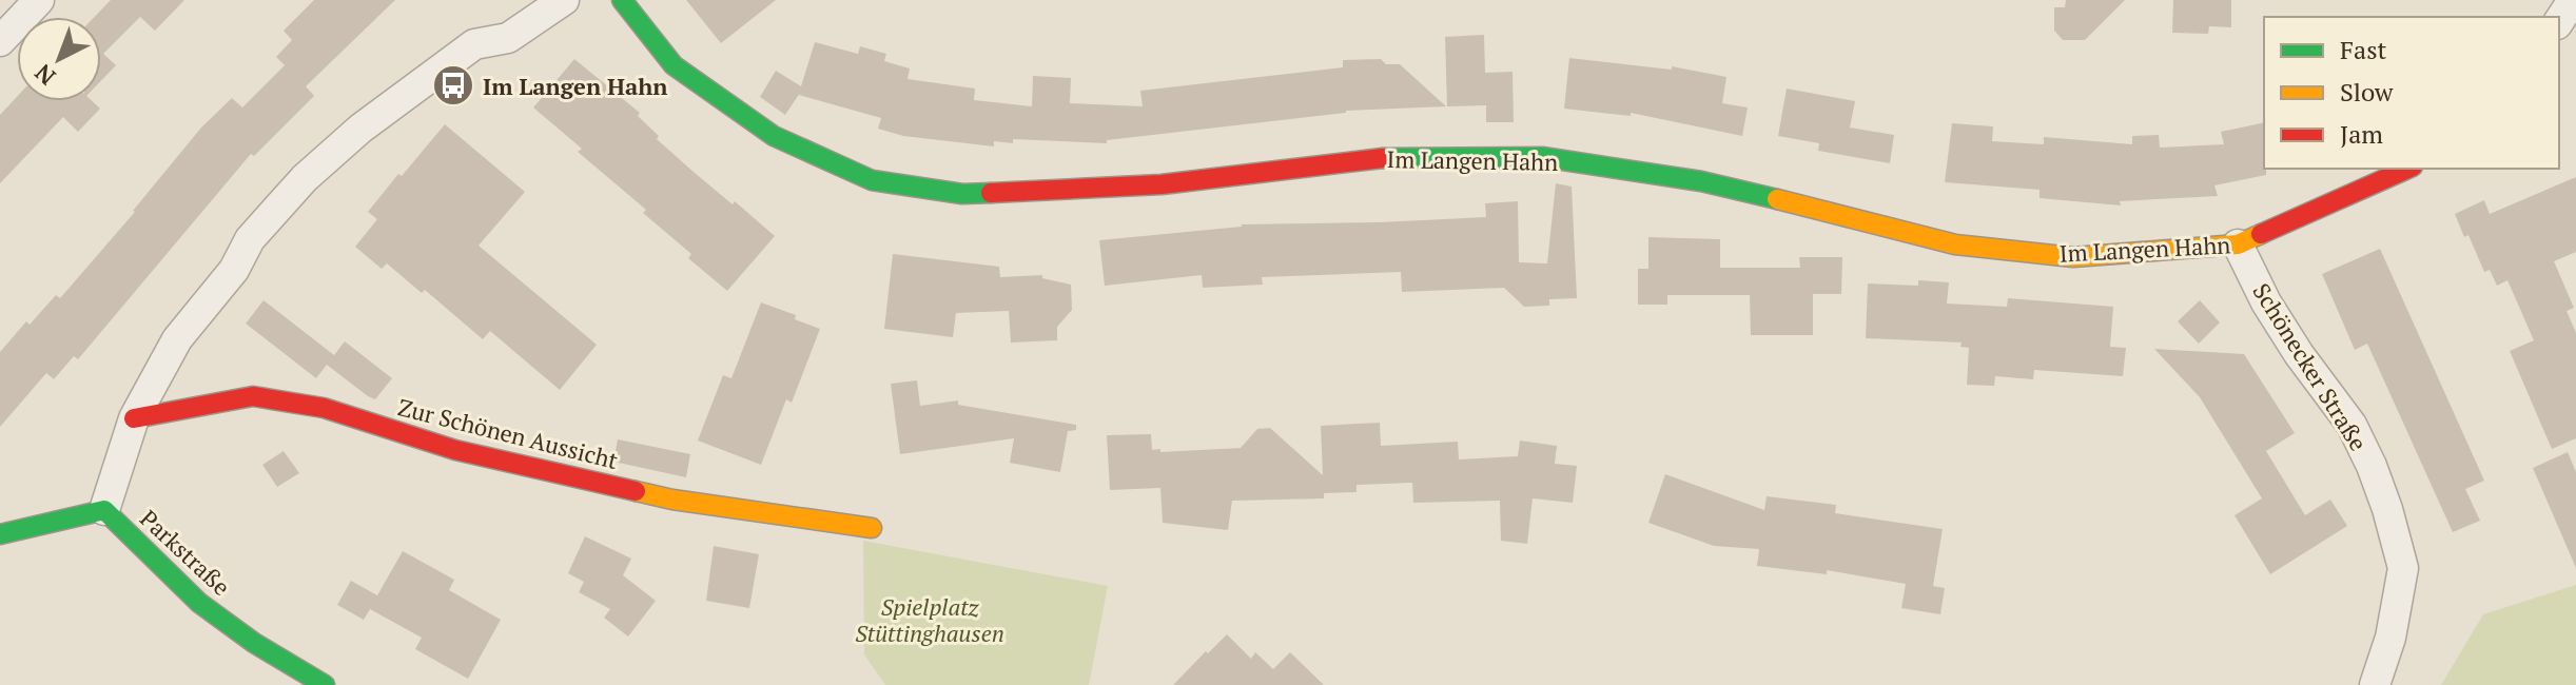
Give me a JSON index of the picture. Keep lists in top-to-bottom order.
{
  "streets": {
    "street": [
      "Im Langen Hahn",
      "Schönecker Straße",
      "Zur Schönen Aussicht",
      "Parkstraße"
    ]
  },
  "crossings": [
    ["Im Langen Hahn", "Schönecker Straße"]
  ],
  "parks": ["Spielplatz Stüttinghausen"],
  "places": {
    "bus stop": ["Im Langen Hahn"]
  },
  "legend": ["Fast", "Slow", "Jam"],
  "north": "bottom left"
}
